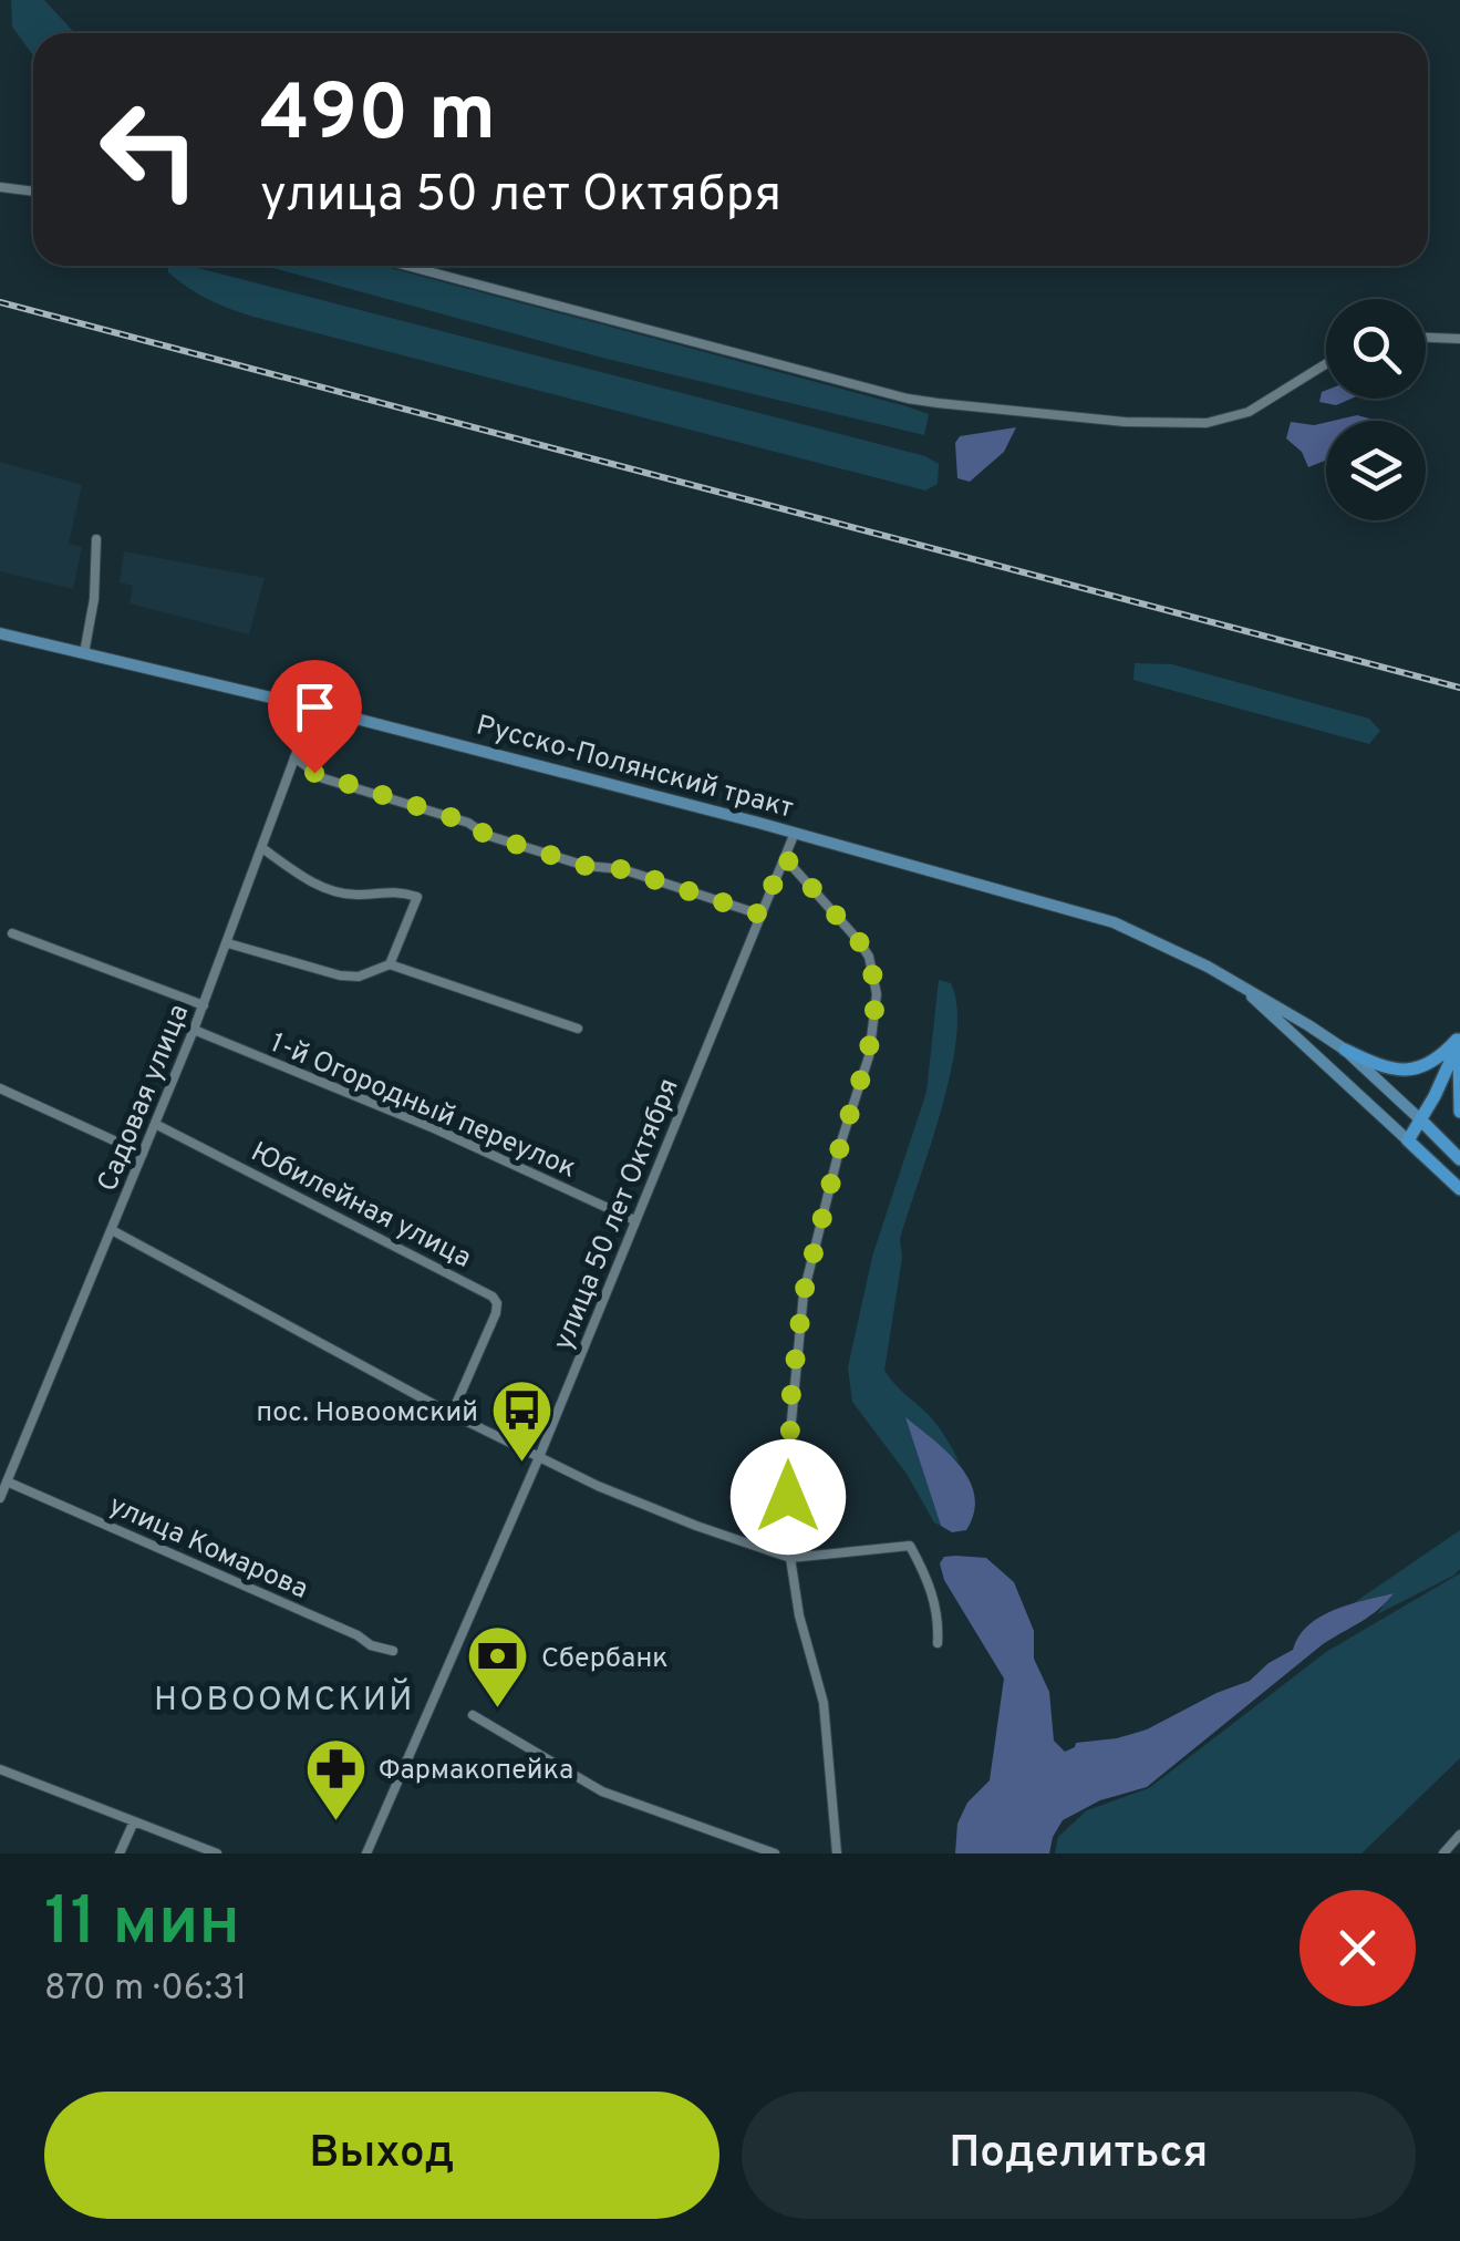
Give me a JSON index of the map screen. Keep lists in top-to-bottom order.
{
  "streets": {
    "main road": ["Русско-Полянский тракт"],
    "street": [
      "Садовая улица",
      "1-й Огородный переулок",
      "Юбилейная улица",
      "улица 50 лет Октября",
      "улица Комарова"
    ]
  },
  "crossings": [
    ["Русско-Полянский тракт", "Садовая улица"],
    ["Русско-Полянский тракт", "улица 50 лет Октября"],
    ["Садовая улица", "1-й Огородный переулок"],
    ["Садовая улица", "Юбилейная улица"],
    ["Садовая улица", "улица Комарова"],
    ["1-й Огородный переулок", "улица 50 лет Октября"]
  ],
  "districts": ["НОВООМСКИЙ"],
  "places": {
    "bus stop": ["пос. Новоомский"],
    "bank": ["Сбербанк"],
    "pharmacy": ["Фармакопейка"]
  },
  "page": {
    "turn": ["490 m", "улица 50 лет Октября"],
    "heading": ["11 мин", "870 m · 06:31"],
    "buttons": ["Выход", "Поделиться"]
  }
}
